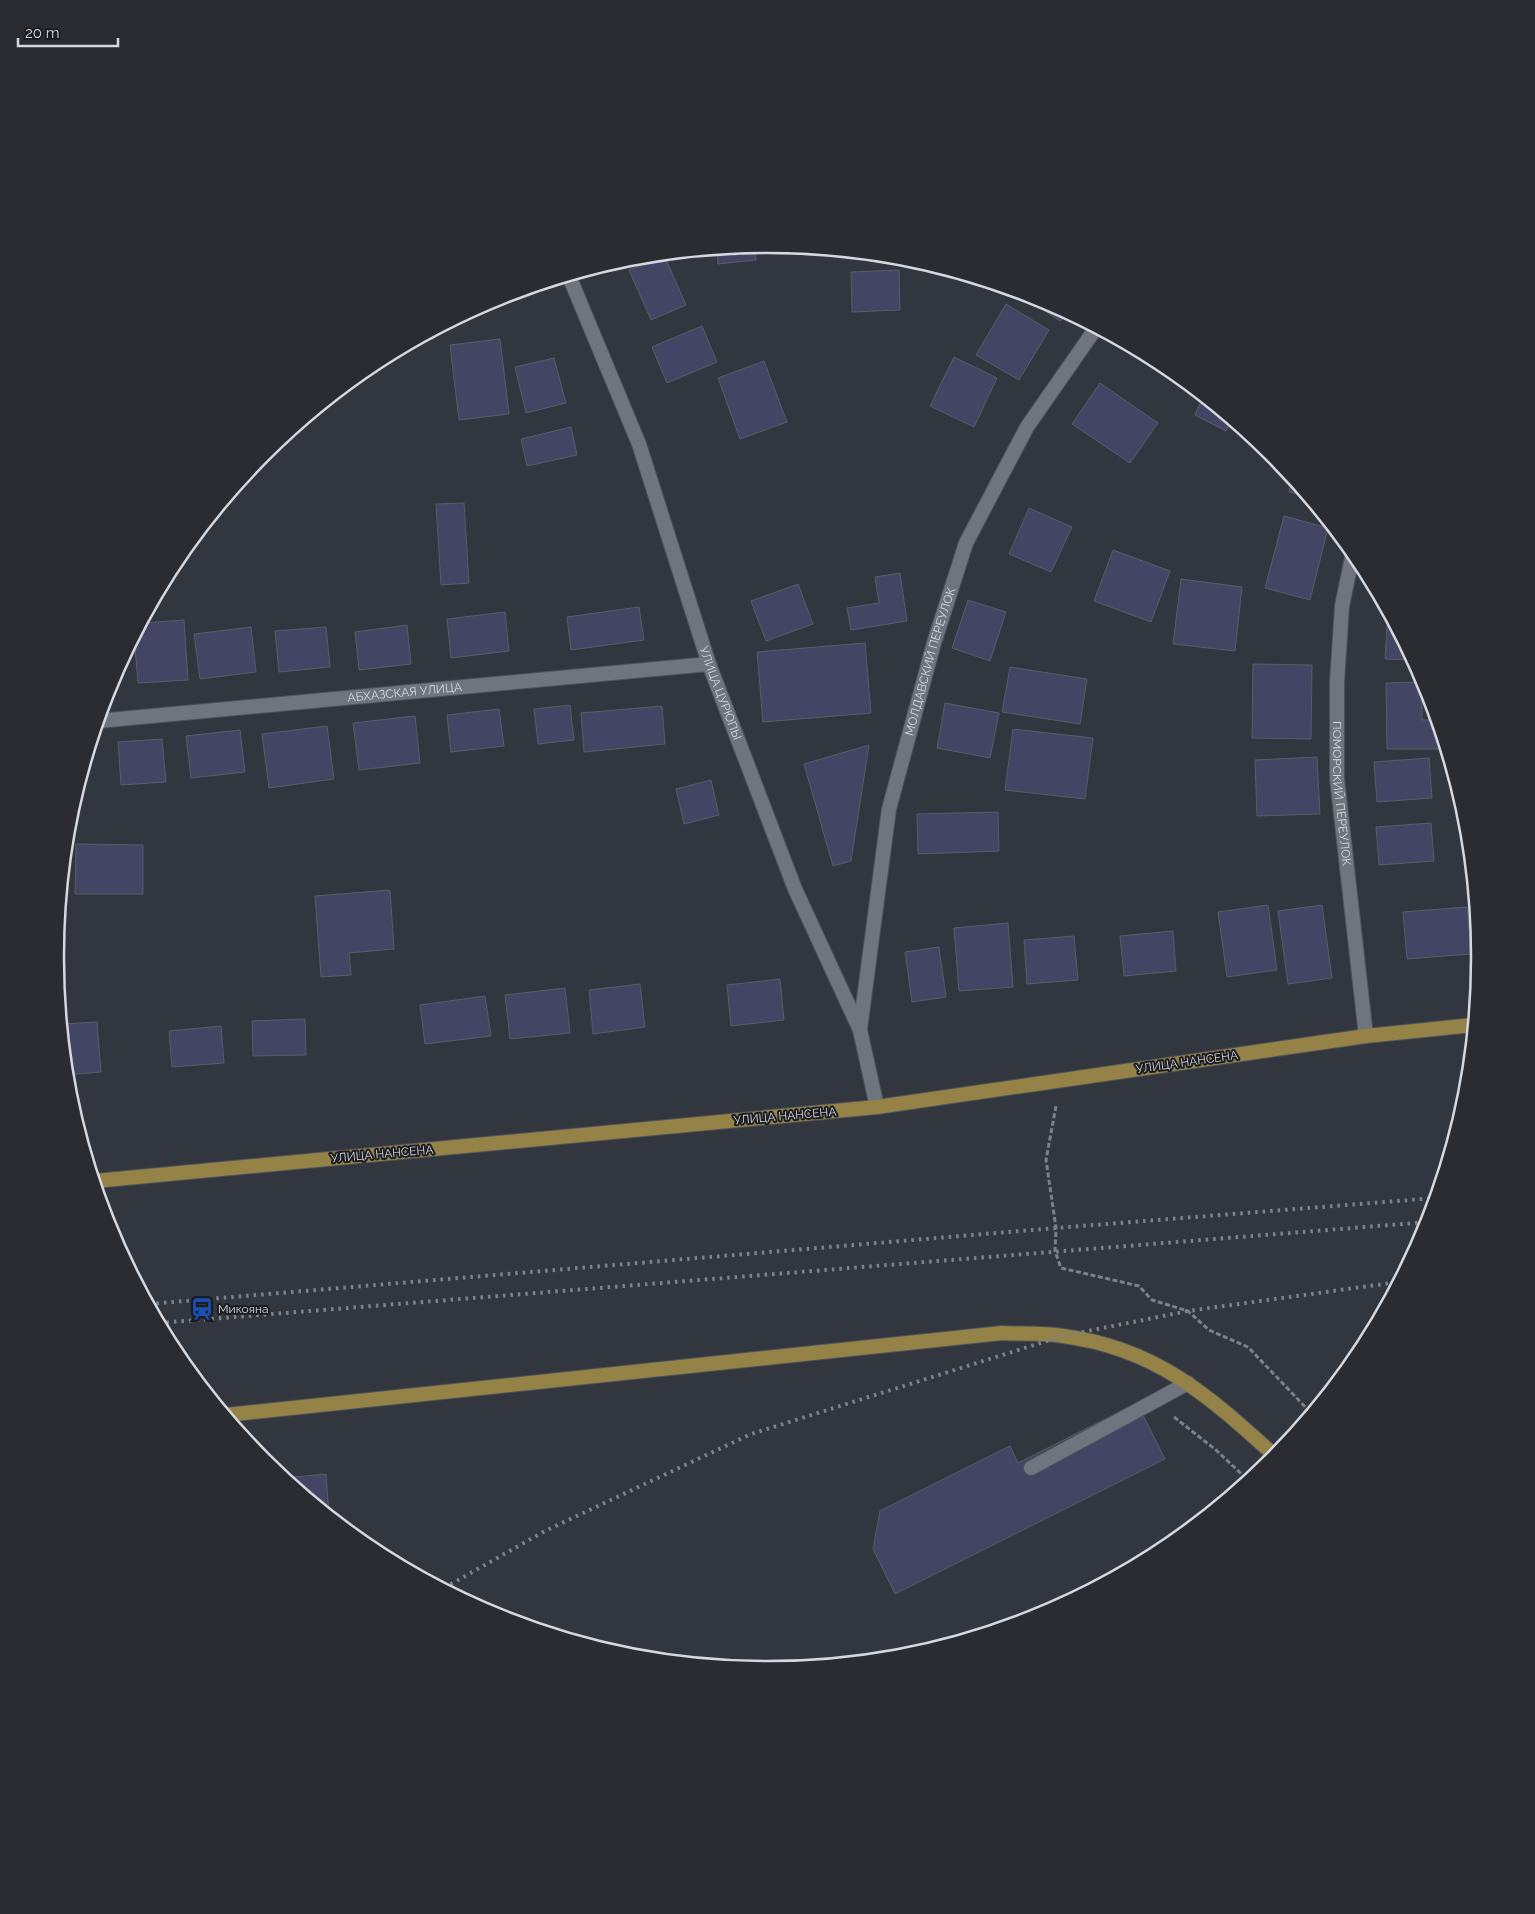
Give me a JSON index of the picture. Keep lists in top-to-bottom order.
{
  "streets": {
    "main road": ["УЛИЦА НАНСЕНА"],
    "street": [
      "МОЛДАВСКИЙ ПЕРЕУЛОК",
      "АБХАЗСКАЯ УЛИЦА",
      "УЛИЦА ЦУРЮПЫ",
      "ПОМОРСКИЙ ПЕРЕУЛОК"
    ]
  },
  "crossings": [
    ["МОЛДАВСКИЙ ПЕРЕУЛОК", "УЛИЦА ЦУРЮПЫ"],
    ["АБХАЗСКАЯ УЛИЦА", "УЛИЦА ЦУРЮПЫ"],
    ["УЛИЦА ЦУРЮПЫ", "УЛИЦА НАНСЕНА"],
    ["ПОМОРСКИЙ ПЕРЕУЛОК", "УЛИЦА НАНСЕНА"]
  ],
  "places": {
    "station": ["Микояна"]
  },
  "scale_bar": "20 m"
}
